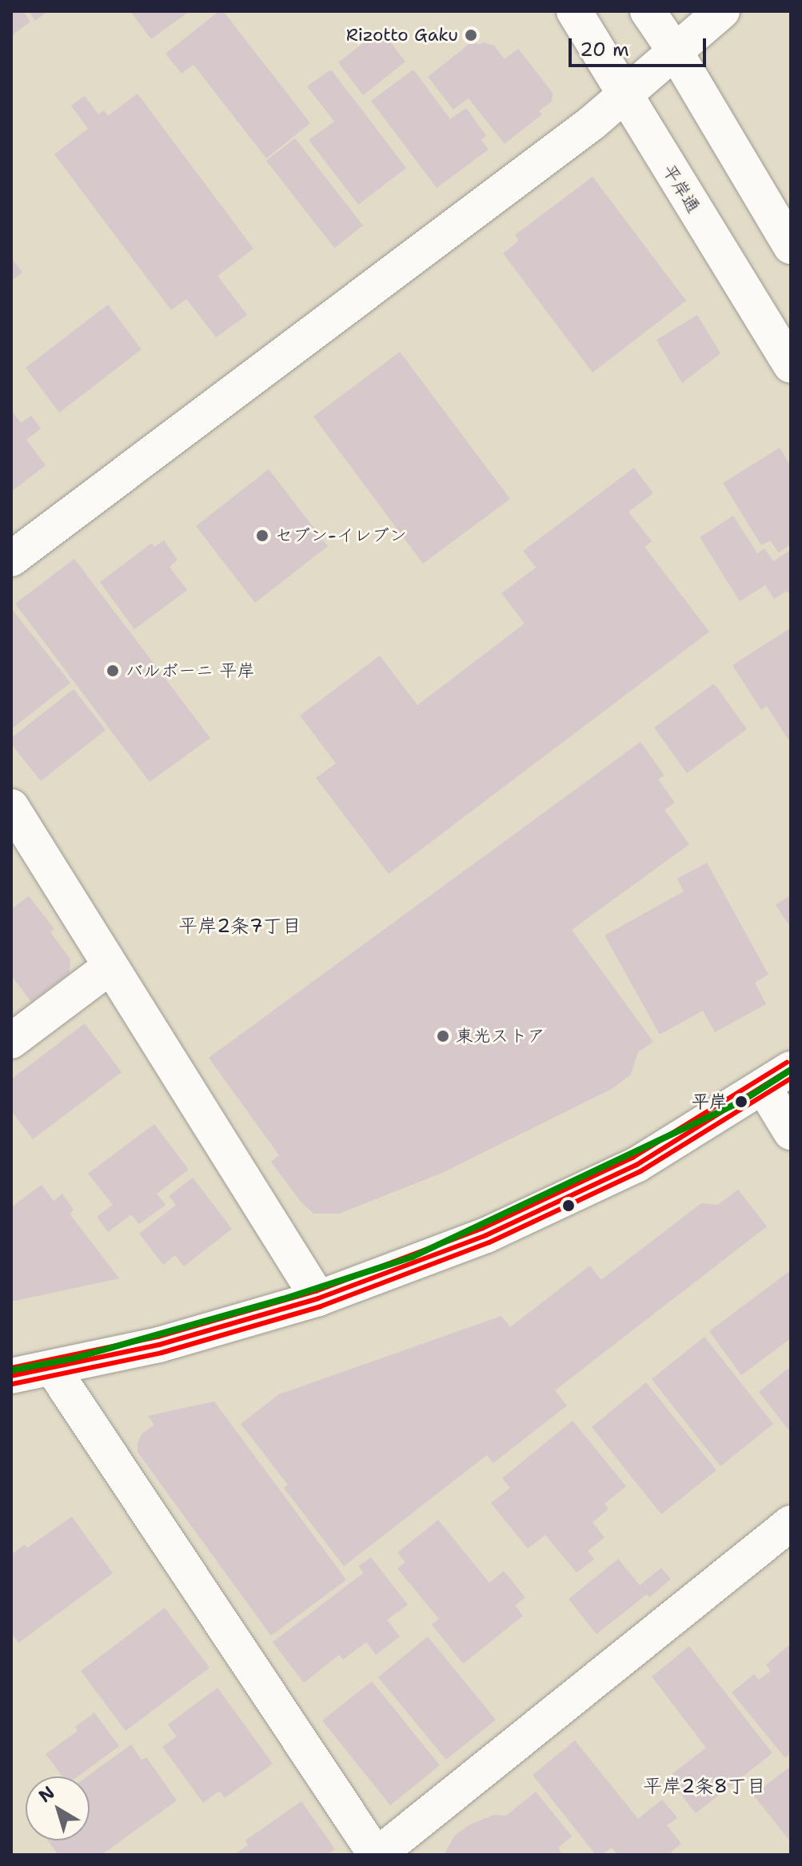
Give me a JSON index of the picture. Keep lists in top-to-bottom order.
{
  "streets": {
    "main road": ["平岸通"]
  },
  "districts": ["平岸2条7丁目", "平岸2条8丁目"],
  "places": [
    "Rizotto Gaku",
    "セブン-イレブン",
    "バルボーニ 平岸",
    "東光ストア",
    "平岸"
  ],
  "lines": ["transit line N"],
  "scale_bar": "20 m",
  "north": "top left"
}
